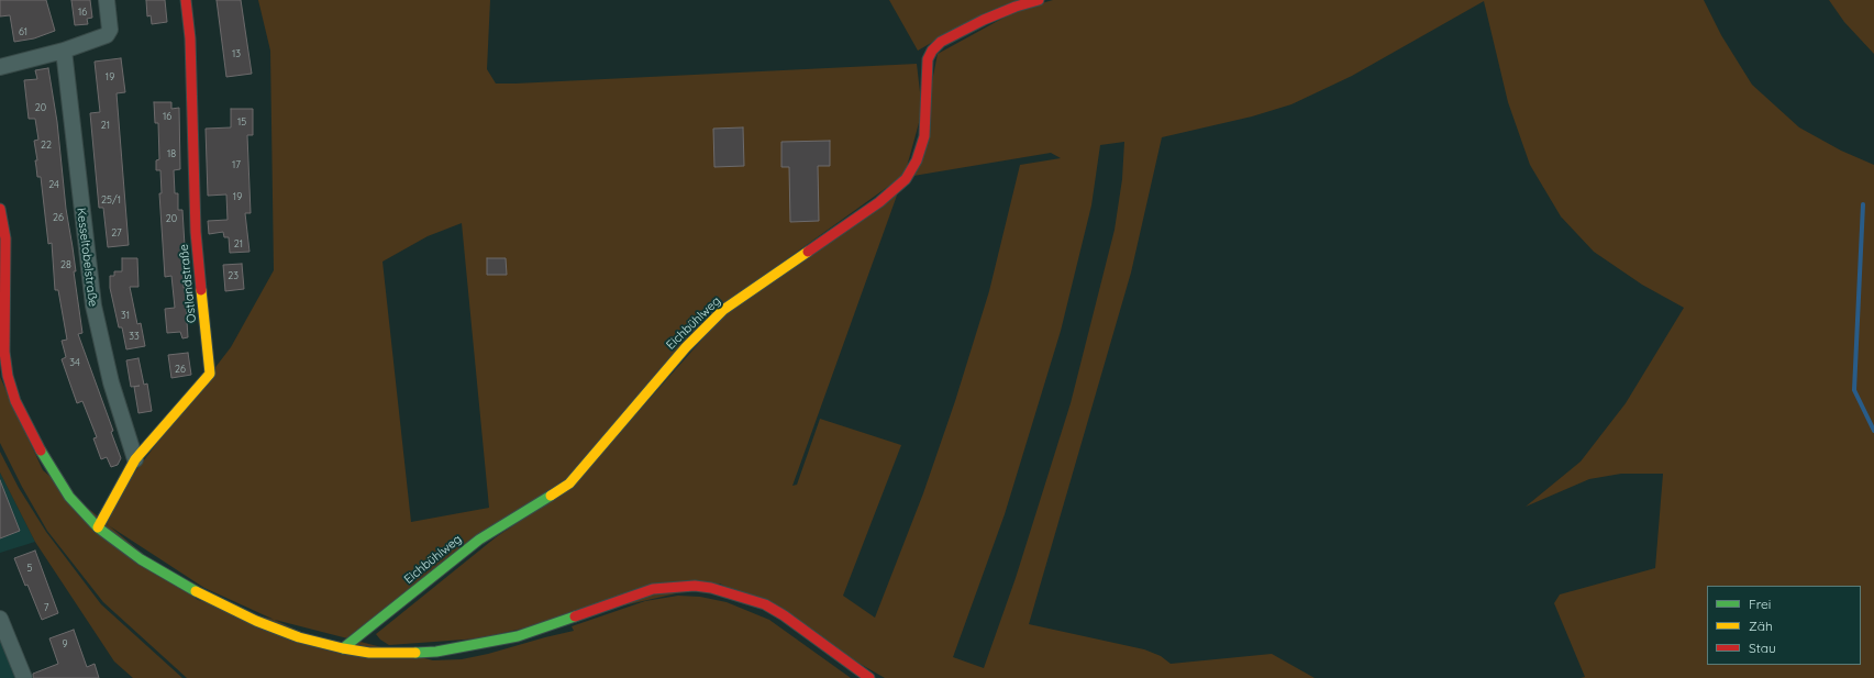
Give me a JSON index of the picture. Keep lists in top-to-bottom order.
{
  "streets": {
    "street": ["Kesseltobelstraße", "Ostlandstraße", "Eichbühlweg"]
  },
  "crossings": [
    ["Kesseltobelstraße", "Ostlandstraße"]
  ],
  "house_numbers": [
    "16",
    "61",
    "13",
    "19",
    "20",
    "16",
    "15",
    "21",
    "22",
    "18",
    "17",
    "24",
    "19",
    "25/1",
    "26",
    "20",
    "27",
    "21",
    "28",
    "23",
    "31",
    "33",
    "34",
    "26",
    "5",
    "7",
    "9"
  ],
  "legend": ["Frei", "Zäh", "Stau"]
}
